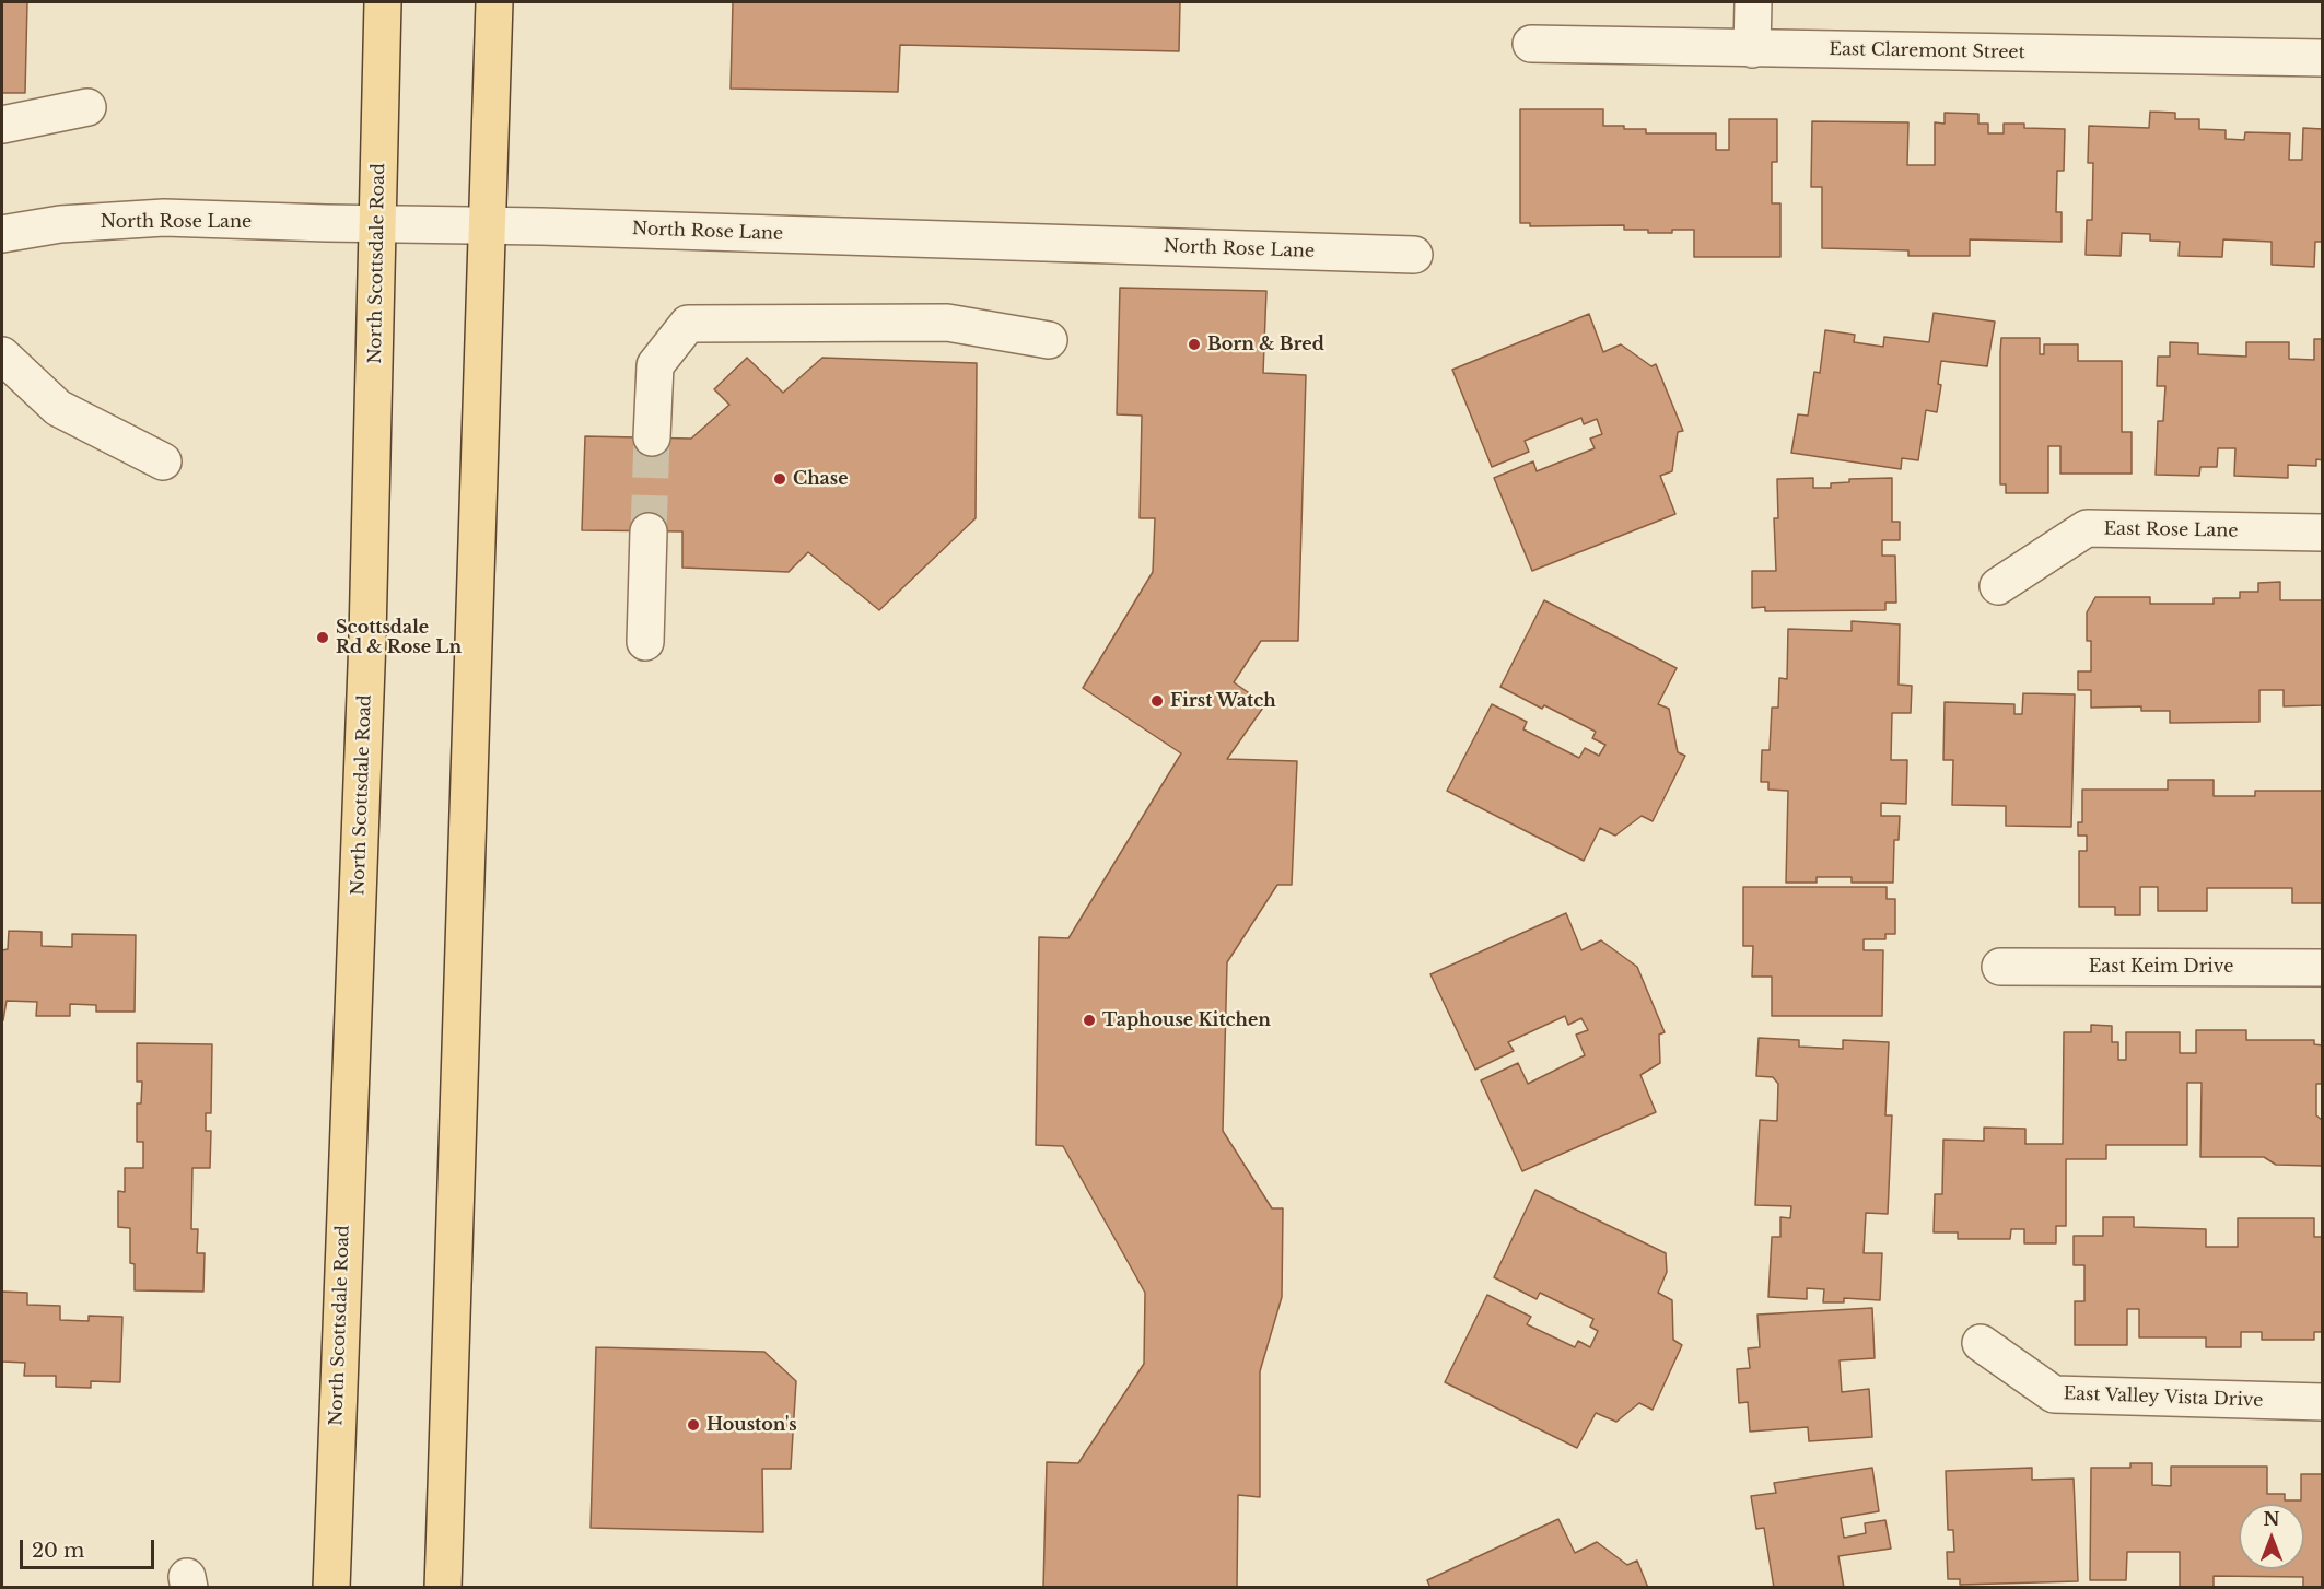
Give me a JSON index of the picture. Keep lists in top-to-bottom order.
{
  "streets": {
    "main road": ["North Scottsdale Road"],
    "street": [
      "East Claremont Street",
      "North Rose Lane",
      "East Rose Lane",
      "East Keim Drive",
      "East Valley Vista Drive"
    ]
  },
  "crossings": [
    ["North Rose Lane", "North Scottsdale Road"]
  ],
  "places": [
    "Born & Bred",
    "Chase",
    "Scottsdale Rd & Rose Ln",
    "First Watch",
    "Taphouse Kitchen",
    "Houston's"
  ],
  "scale_bar": "20 m",
  "north": "top"
}
